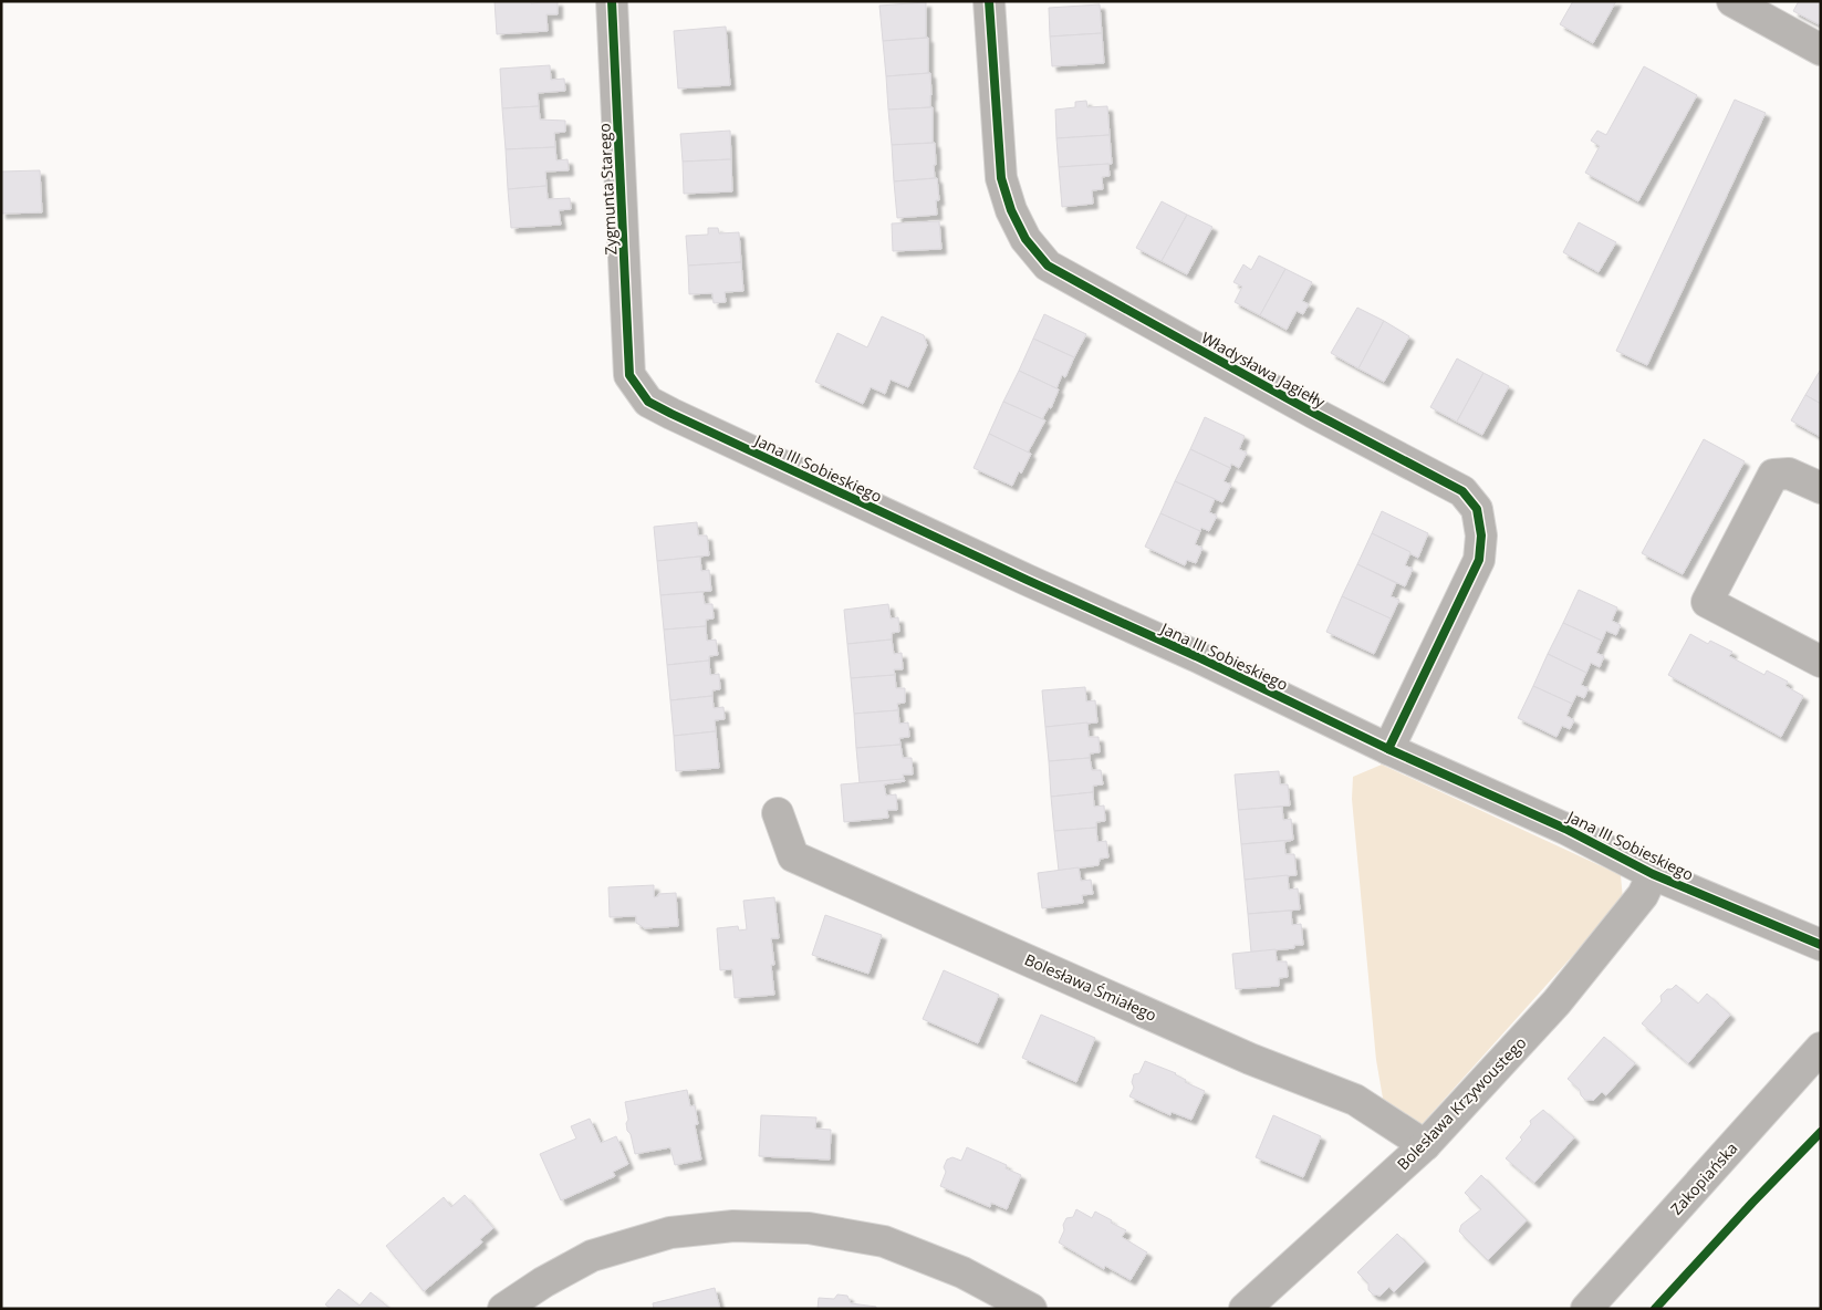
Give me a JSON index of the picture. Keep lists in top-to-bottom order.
{
  "streets": {
    "street": [
      "Zygmunta Starego",
      "Władysława Jagiełły",
      "Jana III Sobieskiego",
      "Bolesława Śmiałego",
      "Bolesława Krzywoustego",
      "Zakopiańska"
    ]
  },
  "crossings": [
    ["Zygmunta Starego", "Jana III Sobieskiego"],
    ["Władysława Jagiełły", "Jana III Sobieskiego"],
    ["Jana III Sobieskiego", "Bolesława Krzywoustego"],
    ["Bolesława Śmiałego", "Bolesława Krzywoustego"]
  ]
}
